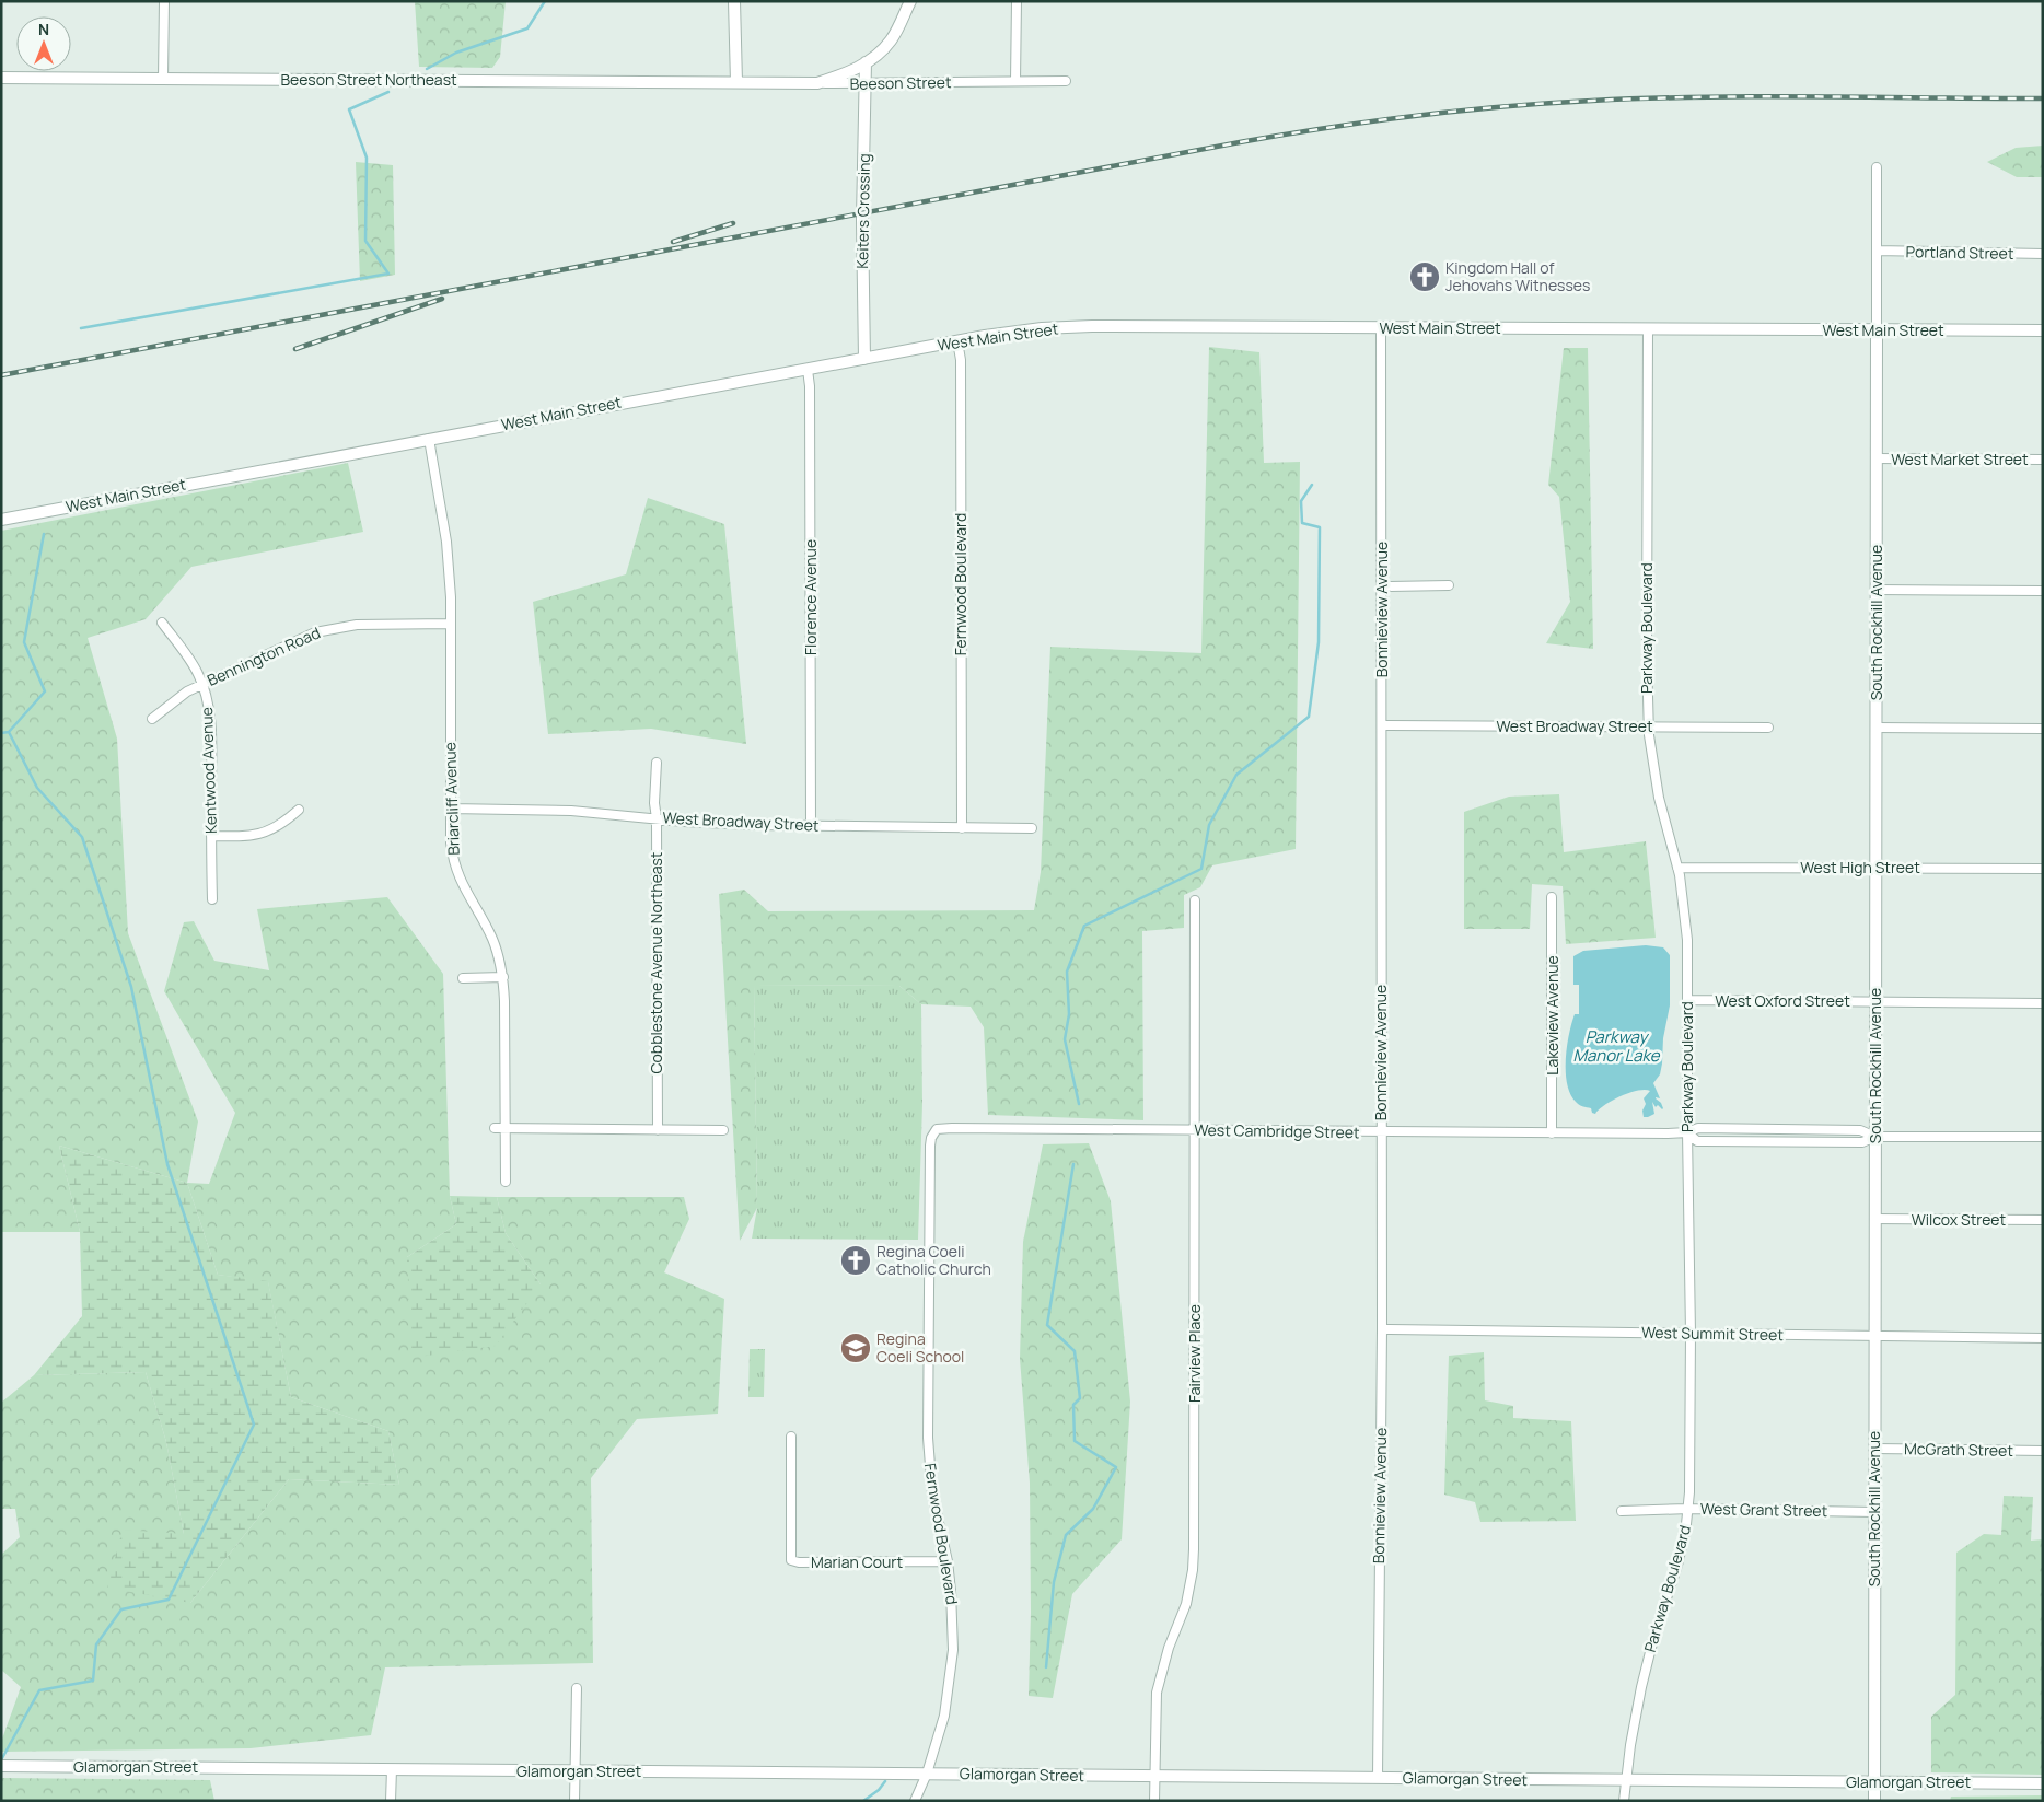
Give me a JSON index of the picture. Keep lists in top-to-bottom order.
{
  "streets": {
    "street": [
      "Beeson Street Northeast",
      "Beeson Street",
      "Keiters Crossing",
      "Portland Street",
      "West Main Street",
      "West Market Street",
      "Fernwood Boulevard",
      "Florence Avenue",
      "Bonnieview Avenue",
      "South Rockhill Avenue",
      "Parkway Boulevard",
      "Bennington Road",
      "West Broadway Street",
      "Kentwood Avenue",
      "Briarcliff Avenue",
      "West High Street",
      "Cobblestone Avenue Northeast",
      "West Oxford Street",
      "Lakeview Avenue",
      "West Cambridge Street",
      "Wilcox Street",
      "West Summit Street",
      "Fairview Place",
      "McGrath Street",
      "West Grant Street",
      "Marian Court",
      "Glamorgan Street"
    ]
  },
  "crossings": [
    ["Beeson Street Northeast", "Beeson Street"],
    ["Beeson Street", "Keiters Crossing"],
    ["Keiters Crossing", "West Main Street"],
    ["West Main Street", "Fernwood Boulevard"],
    ["West Main Street", "Florence Avenue"],
    ["West Main Street", "Bonnieview Avenue"],
    ["West Main Street", "South Rockhill Avenue"],
    ["West Main Street", "Parkway Boulevard"],
    ["West Main Street", "Briarcliff Avenue"],
    ["West Market Street", "South Rockhill Avenue"],
    ["Fernwood Boulevard", "West Broadway Street"],
    ["Fernwood Boulevard", "West Cambridge Street"],
    ["Fernwood Boulevard", "Marian Court"],
    ["Fernwood Boulevard", "Glamorgan Street"],
    ["Florence Avenue", "West Broadway Street"],
    ["Bonnieview Avenue", "West Broadway Street"],
    ["Bonnieview Avenue", "West Cambridge Street"],
    ["Bonnieview Avenue", "West Summit Street"],
    ["Bonnieview Avenue", "Glamorgan Street"],
    ["South Rockhill Avenue", "West High Street"],
    ["South Rockhill Avenue", "West Oxford Street"],
    ["South Rockhill Avenue", "West Cambridge Street"],
    ["South Rockhill Avenue", "Wilcox Street"],
    ["South Rockhill Avenue", "West Summit Street"],
    ["South Rockhill Avenue", "McGrath Street"],
    ["South Rockhill Avenue", "West Grant Street"],
    ["South Rockhill Avenue", "Glamorgan Street"],
    ["Parkway Boulevard", "West Broadway Street"],
    ["Parkway Boulevard", "West High Street"],
    ["Parkway Boulevard", "West Oxford Street"],
    ["Parkway Boulevard", "West Cambridge Street"],
    ["Parkway Boulevard", "West Summit Street"],
    ["Parkway Boulevard", "West Grant Street"],
    ["Parkway Boulevard", "Glamorgan Street"],
    ["Bennington Road", "Kentwood Avenue"],
    ["Bennington Road", "Briarcliff Avenue"],
    ["West Broadway Street", "Briarcliff Avenue"],
    ["West Broadway Street", "Cobblestone Avenue Northeast"],
    ["Lakeview Avenue", "West Cambridge Street"],
    ["West Cambridge Street", "Fairview Place"],
    ["Fairview Place", "Glamorgan Street"]
  ],
  "water": ["Parkway Manor Lake"],
  "places": {
    "church": ["Kingdom Hall of Jehovahs Witnesses", "Regina Coeli Catholic Church"],
    "school or university": ["Regina Coeli School"]
  },
  "north": "top"
}
